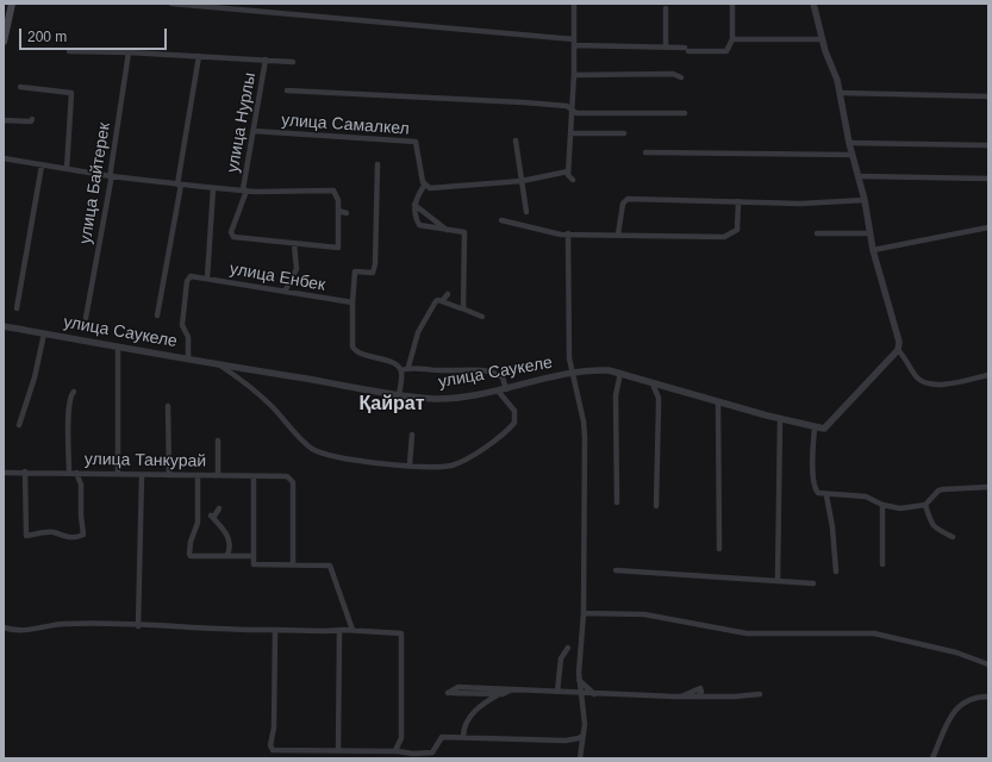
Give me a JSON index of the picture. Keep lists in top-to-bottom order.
{
  "streets": {
    "street": [
      "улица Нурлы",
      "улица Самалкел",
      "улица Байтерек",
      "улица Енбек",
      "улица Саукеле",
      "улица Танкурай"
    ]
  },
  "crossings": [
    ["улица Нурлы", "улица Самалкел"]
  ],
  "districts": ["Қайрат"],
  "scale_bar": "200 m"
}
